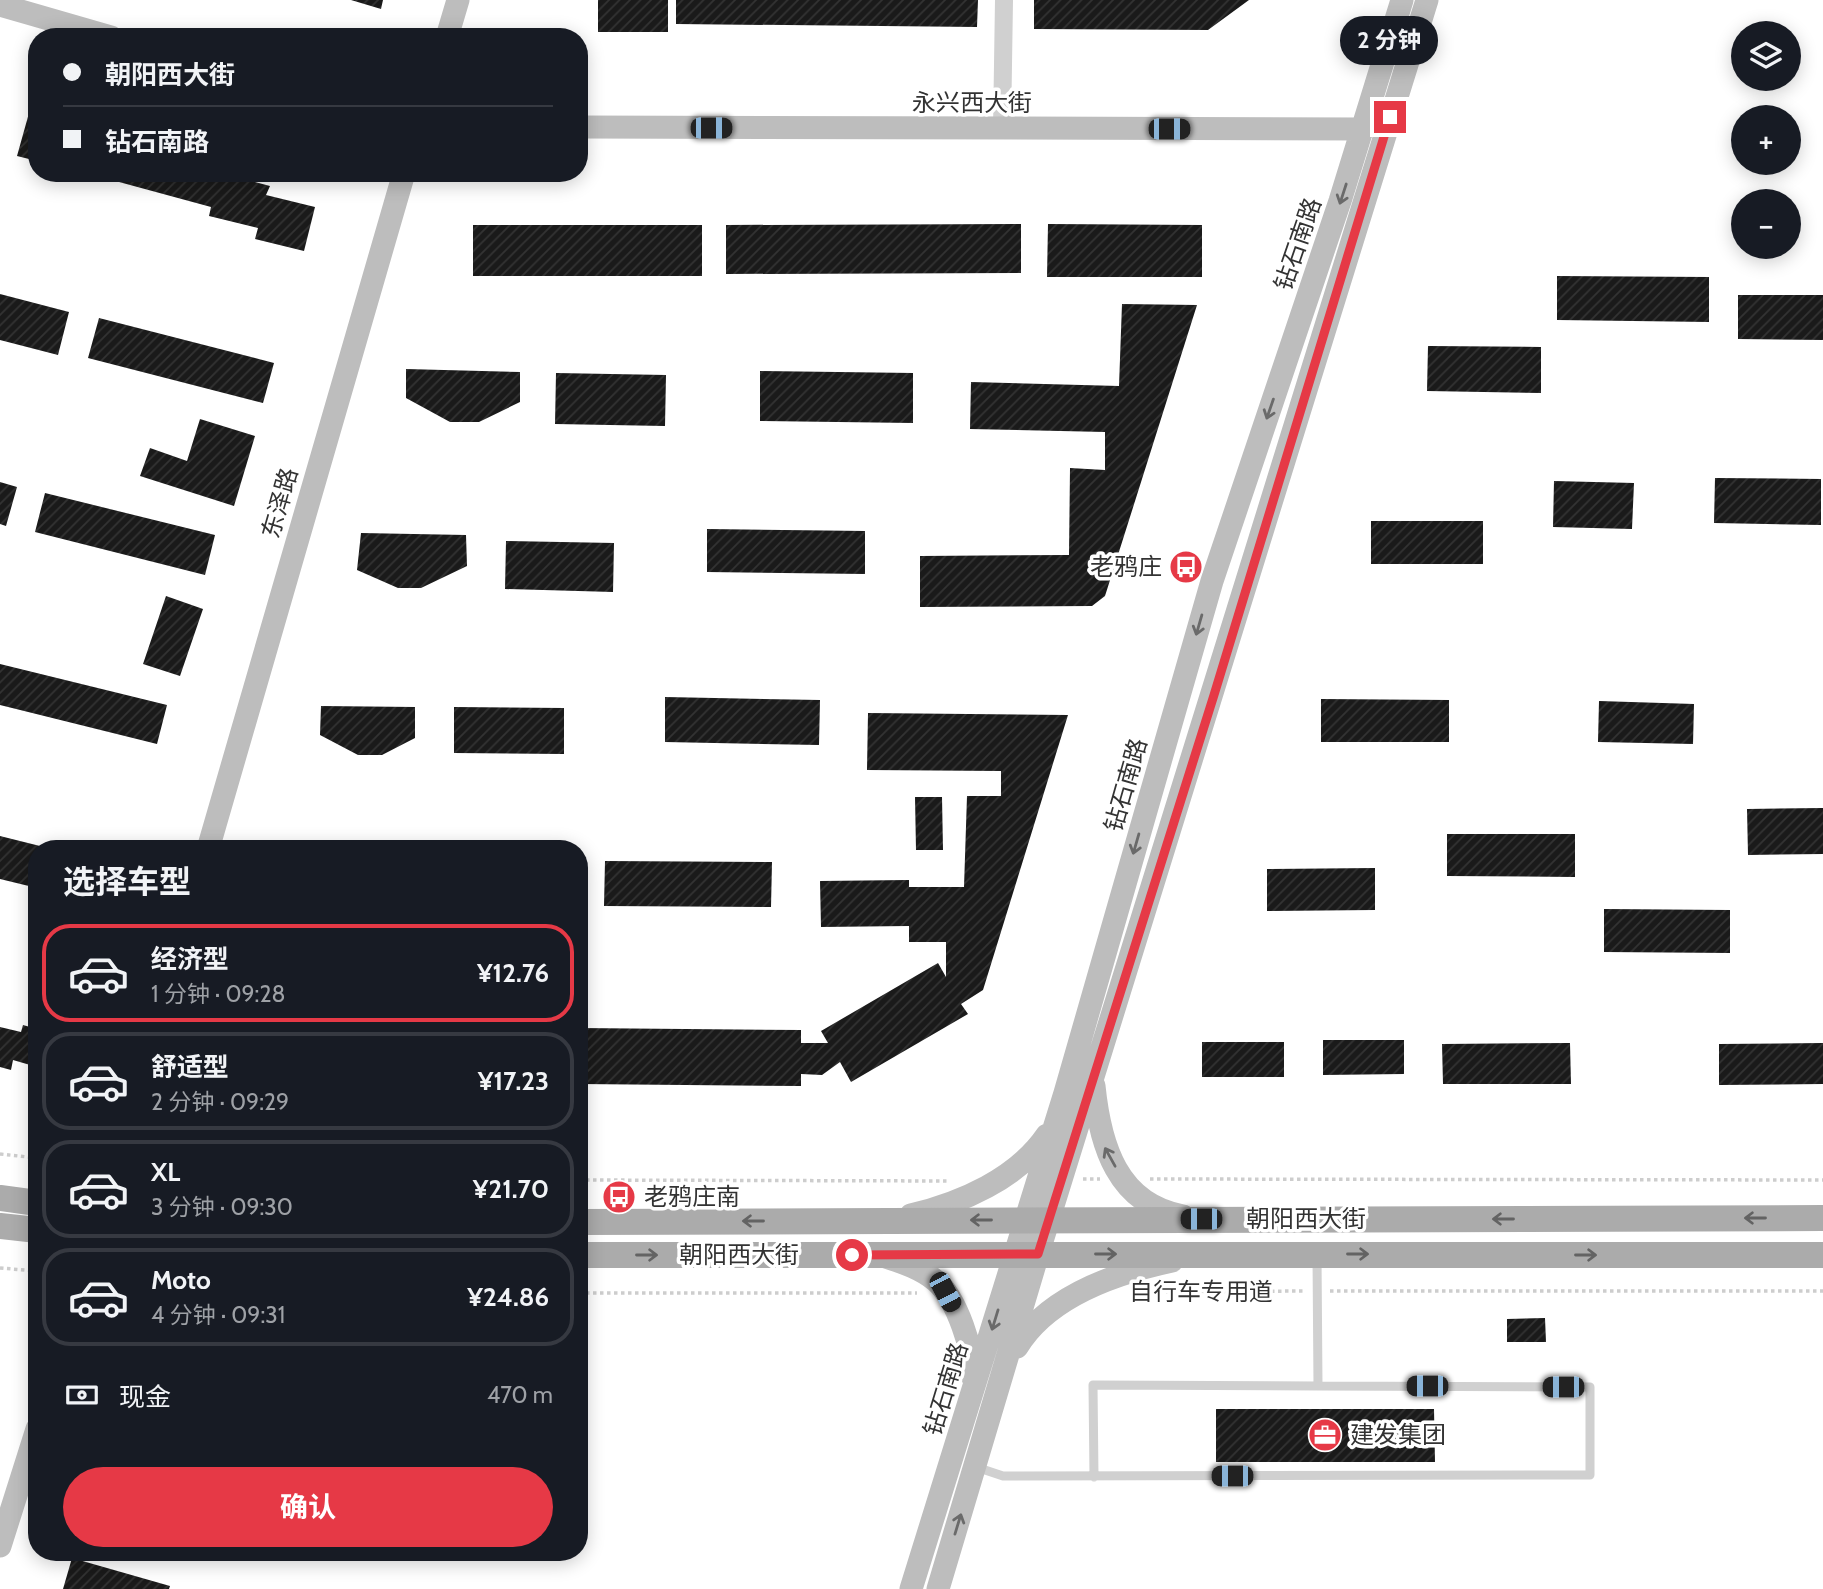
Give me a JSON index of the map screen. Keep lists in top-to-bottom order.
{
  "streets": {
    "main road": [
      "永兴西大街",
      "钻石南路",
      "东泽路",
      "朝阳西大街"
    ],
    "path": ["自行车专用道"]
  },
  "crossings": [
    ["永兴西大街", "钻石南路"],
    ["钻石南路", "朝阳西大街"]
  ],
  "places": {
    "bus stop": ["老鸦庄", "老鸦庄南"],
    "office": ["建发集团"]
  },
  "page": {
    "bubble": "2 分钟",
    "map_buttons": ["+", "−"],
    "banner": ["朝阳西大街", "钻石南路"],
    "heading": "选择车型",
    "list": [
      {
        "name": "经济型",
        "note": "1 分钟 · 09:28",
        "value": "¥12.76"
      },
      {
        "name": "舒适型",
        "note": "2 分钟 · 09:29",
        "value": "¥17.23"
      },
      {
        "name": "XL",
        "note": "3 分钟 · 09:30",
        "value": "¥21.70"
      },
      {
        "name": "Moto",
        "note": "4 分钟 · 09:31",
        "value": "¥24.86"
      }
    ],
    "pay": ["现金", "470 m"],
    "buttons": "确认"
  }
}
